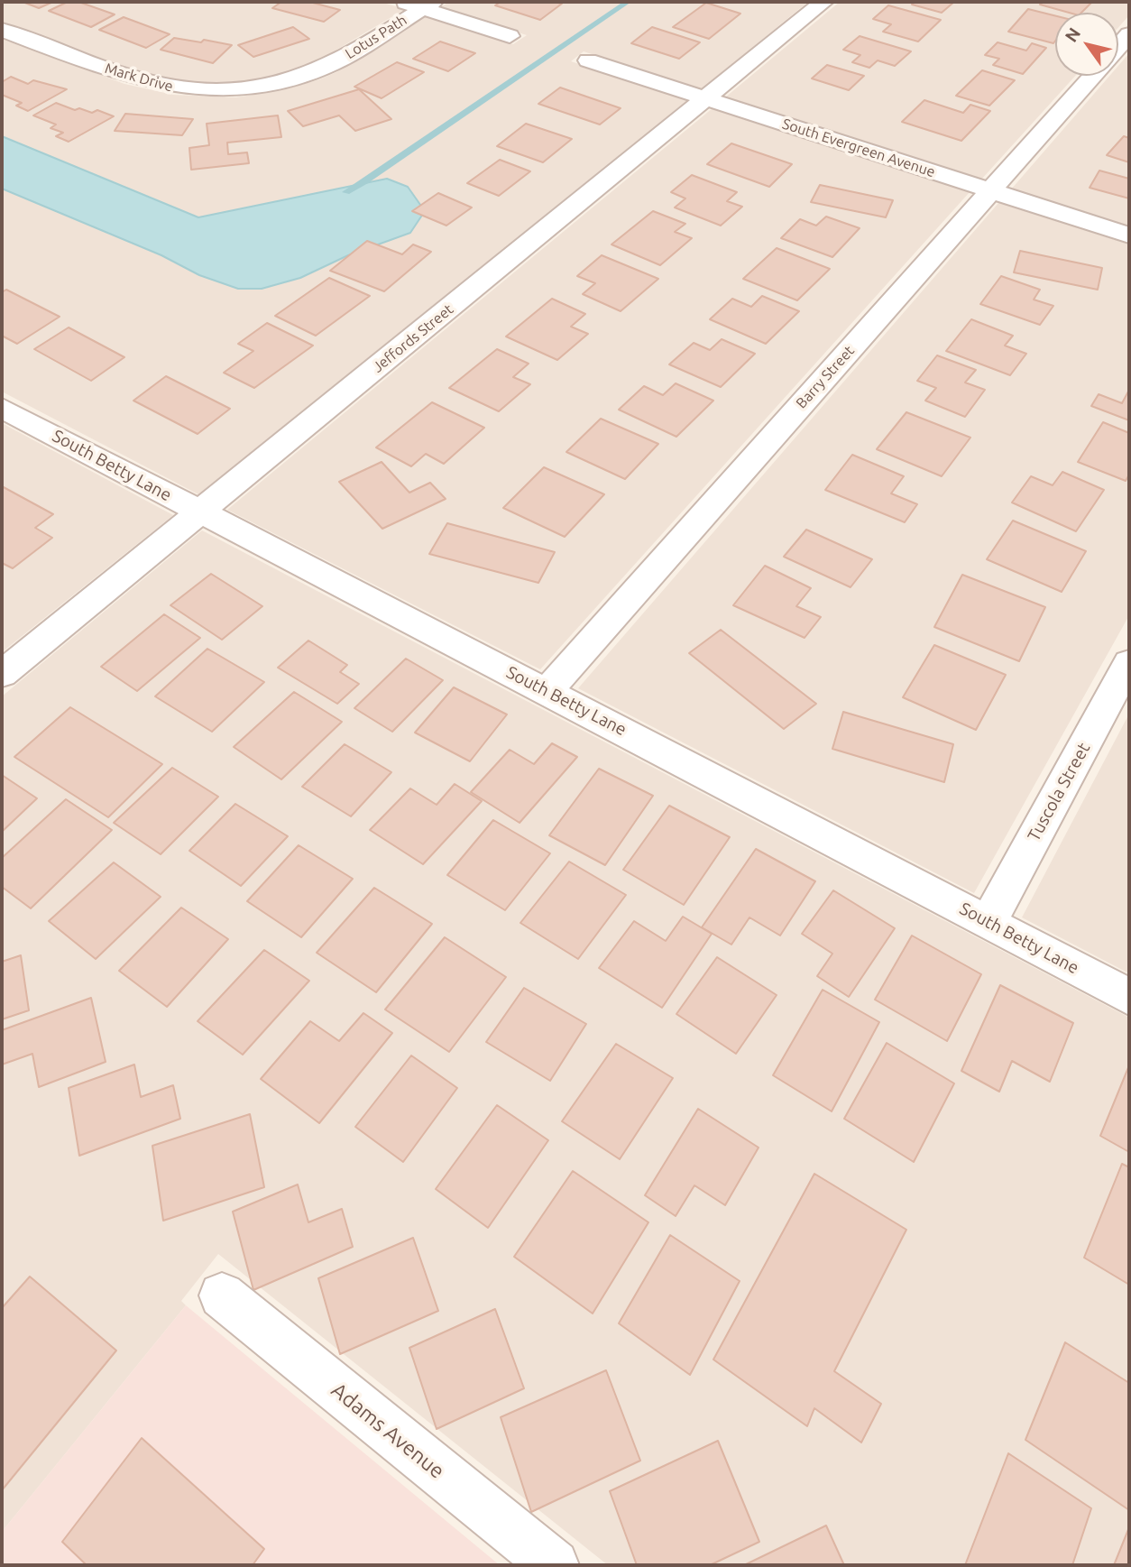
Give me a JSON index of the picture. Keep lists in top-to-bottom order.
{
  "streets": {
    "street": [
      "Lotus Path",
      "Mark Drive",
      "South Evergreen Avenue",
      "Jeffords Street",
      "Barry Street",
      "South Betty Lane",
      "Tuscola Street",
      "Adams Avenue"
    ]
  },
  "crossings": [
    ["Lotus Path", "Mark Drive"],
    ["South Evergreen Avenue", "Jeffords Street"],
    ["South Evergreen Avenue", "Barry Street"],
    ["Jeffords Street", "South Betty Lane"],
    ["Barry Street", "South Betty Lane"],
    ["South Betty Lane", "Tuscola Street"]
  ],
  "north": "top left"
}
